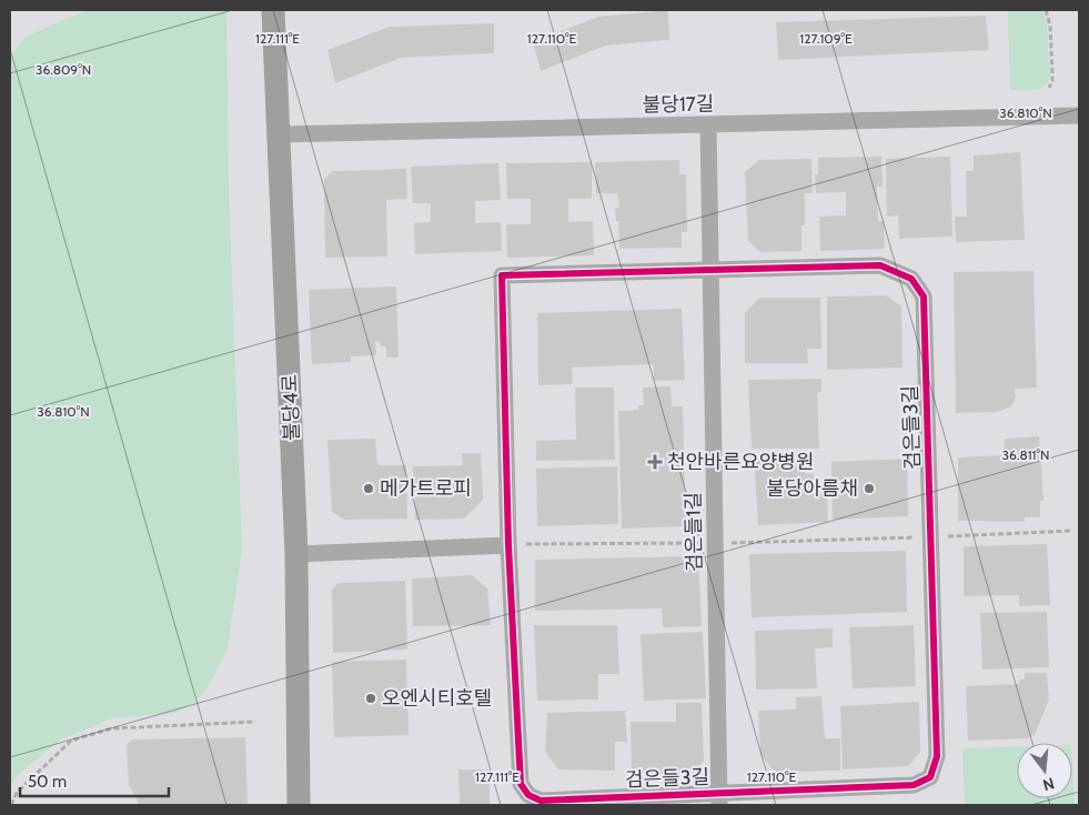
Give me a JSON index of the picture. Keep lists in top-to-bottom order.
{
  "streets": {
    "street": [
      "불당17길",
      "불당4로",
      "검은들3길",
      "검은들1길"
    ]
  },
  "crossings": [
    ["불당17길", "불당4로"],
    ["불당17길", "검은들1길"],
    ["검은들3길", "검은들1길"]
  ],
  "places": {
    "health": ["천안바른요양병원"],
    "other": ["메가트로피", "불당아름채", "오엔시티호텔"]
  },
  "scale_bar": "50 m",
  "north": "bottom",
  "coordinates": [
    "127.111°E",
    "127.110°E",
    "127.109°E",
    "36.809°N",
    "36.810°N",
    "36.811°N"
  ]
}
